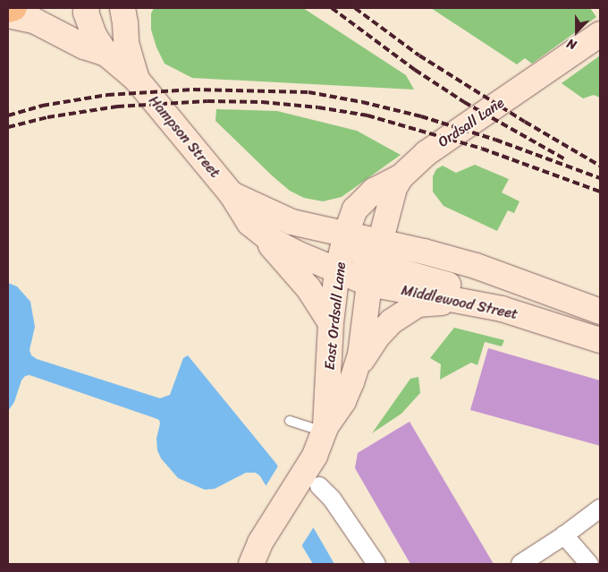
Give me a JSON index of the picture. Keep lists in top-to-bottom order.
{
  "streets": {
    "main road": [
      "Ordsall Lane",
      "Hampson Street",
      "Middlewood Street",
      "East Ordsall Lane"
    ]
  },
  "crossings": [
    ["Ordsall Lane", "Hampson Street"],
    ["Ordsall Lane", "Middlewood Street"],
    ["Ordsall Lane", "East Ordsall Lane"],
    ["Hampson Street", "Middlewood Street"],
    ["Hampson Street", "East Ordsall Lane"],
    ["Middlewood Street", "East Ordsall Lane"]
  ],
  "north": "bottom"
}
